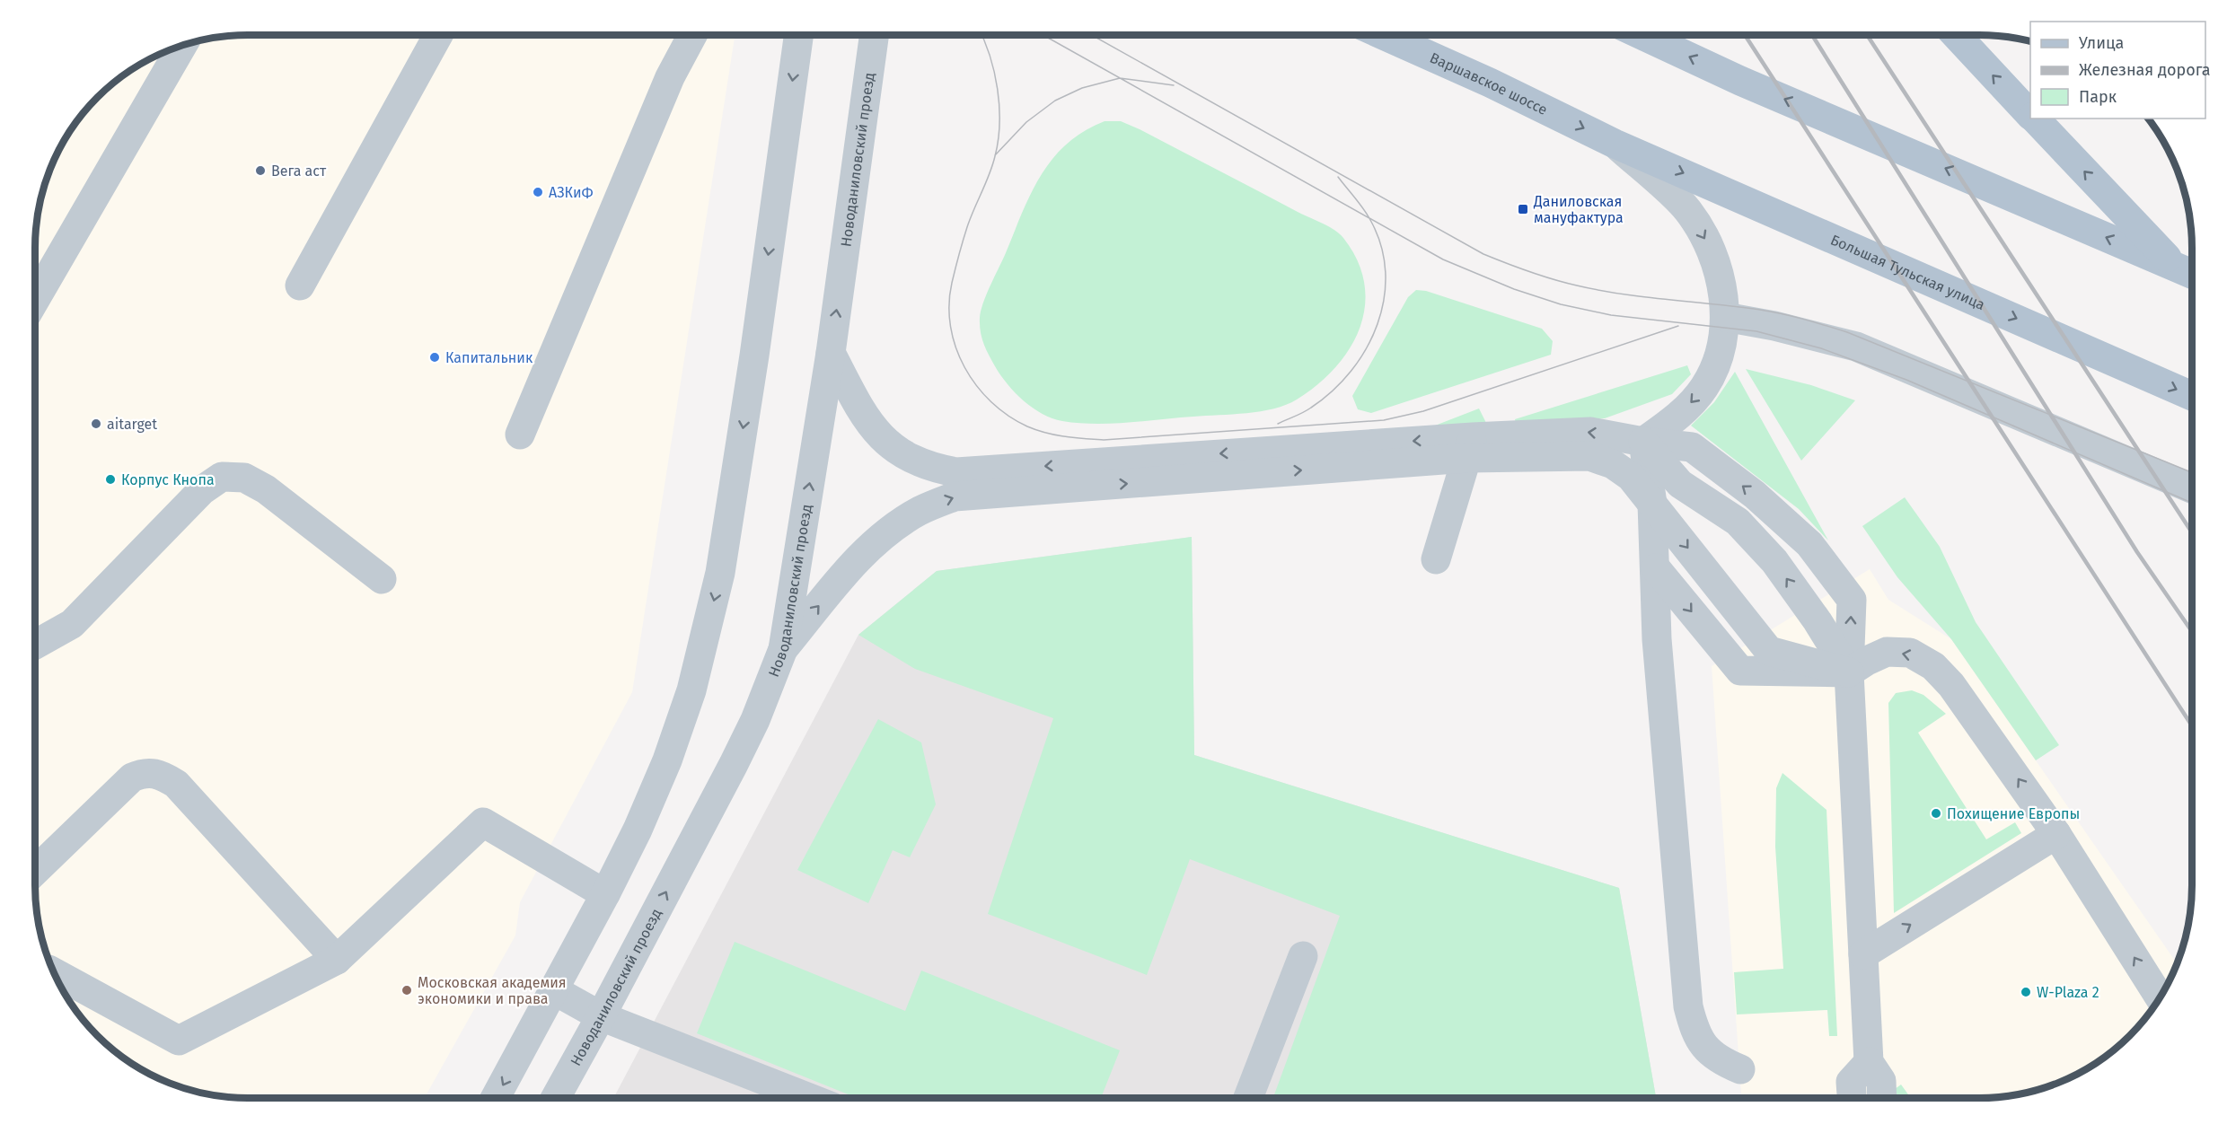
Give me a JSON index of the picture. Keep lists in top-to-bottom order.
{
  "streets": {
    "main road": ["Варшавское шоссе", "Большая Тульская улица"],
    "street": ["Новоданиловский проезд"]
  },
  "crossings": [
    ["Варшавское шоссе", "Большая Тульская улица"]
  ],
  "one_way": ["Варшавское шоссе"],
  "places": {
    "other": [
      "Вега аст",
      "АЗКиФ",
      "Капитальник",
      "aitarget",
      "Корпус Кнопа",
      "Похищение Европы",
      "Московская академия экономики и права",
      "W-Plaza 2"
    ],
    "transit": ["Даниловская мануфактура"]
  },
  "legend": ["Улица", "Железная дорога", "Парк"]
}
